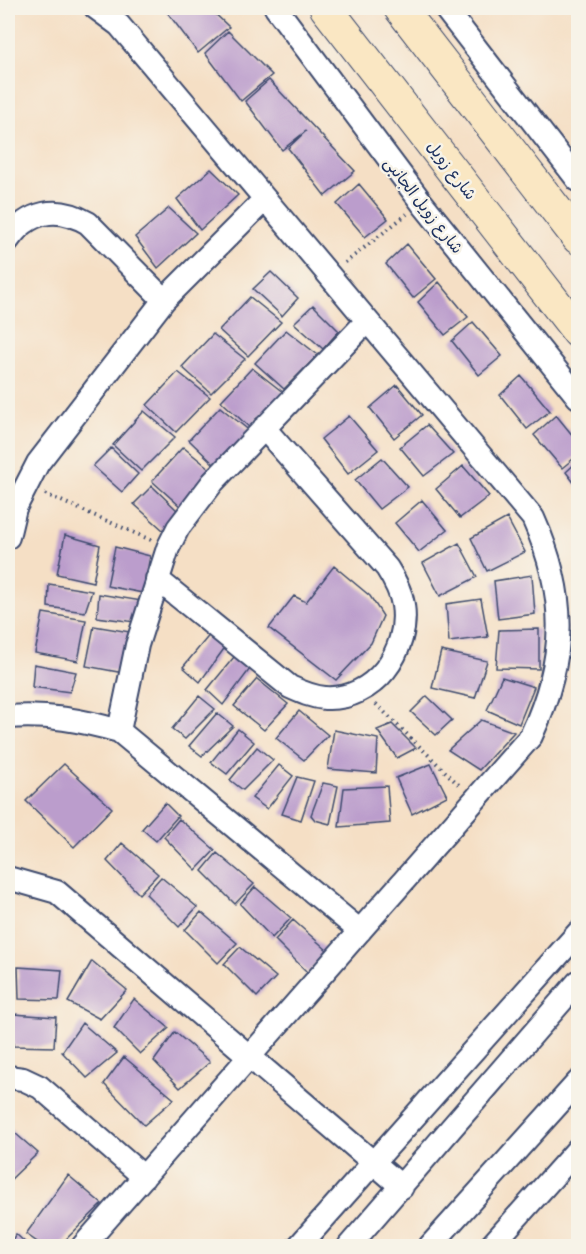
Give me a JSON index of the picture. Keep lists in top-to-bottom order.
{
  "streets": {
    "main road": ["شارع زويل"],
    "street": ["شارع زويل الجانبى"]
  }
}
